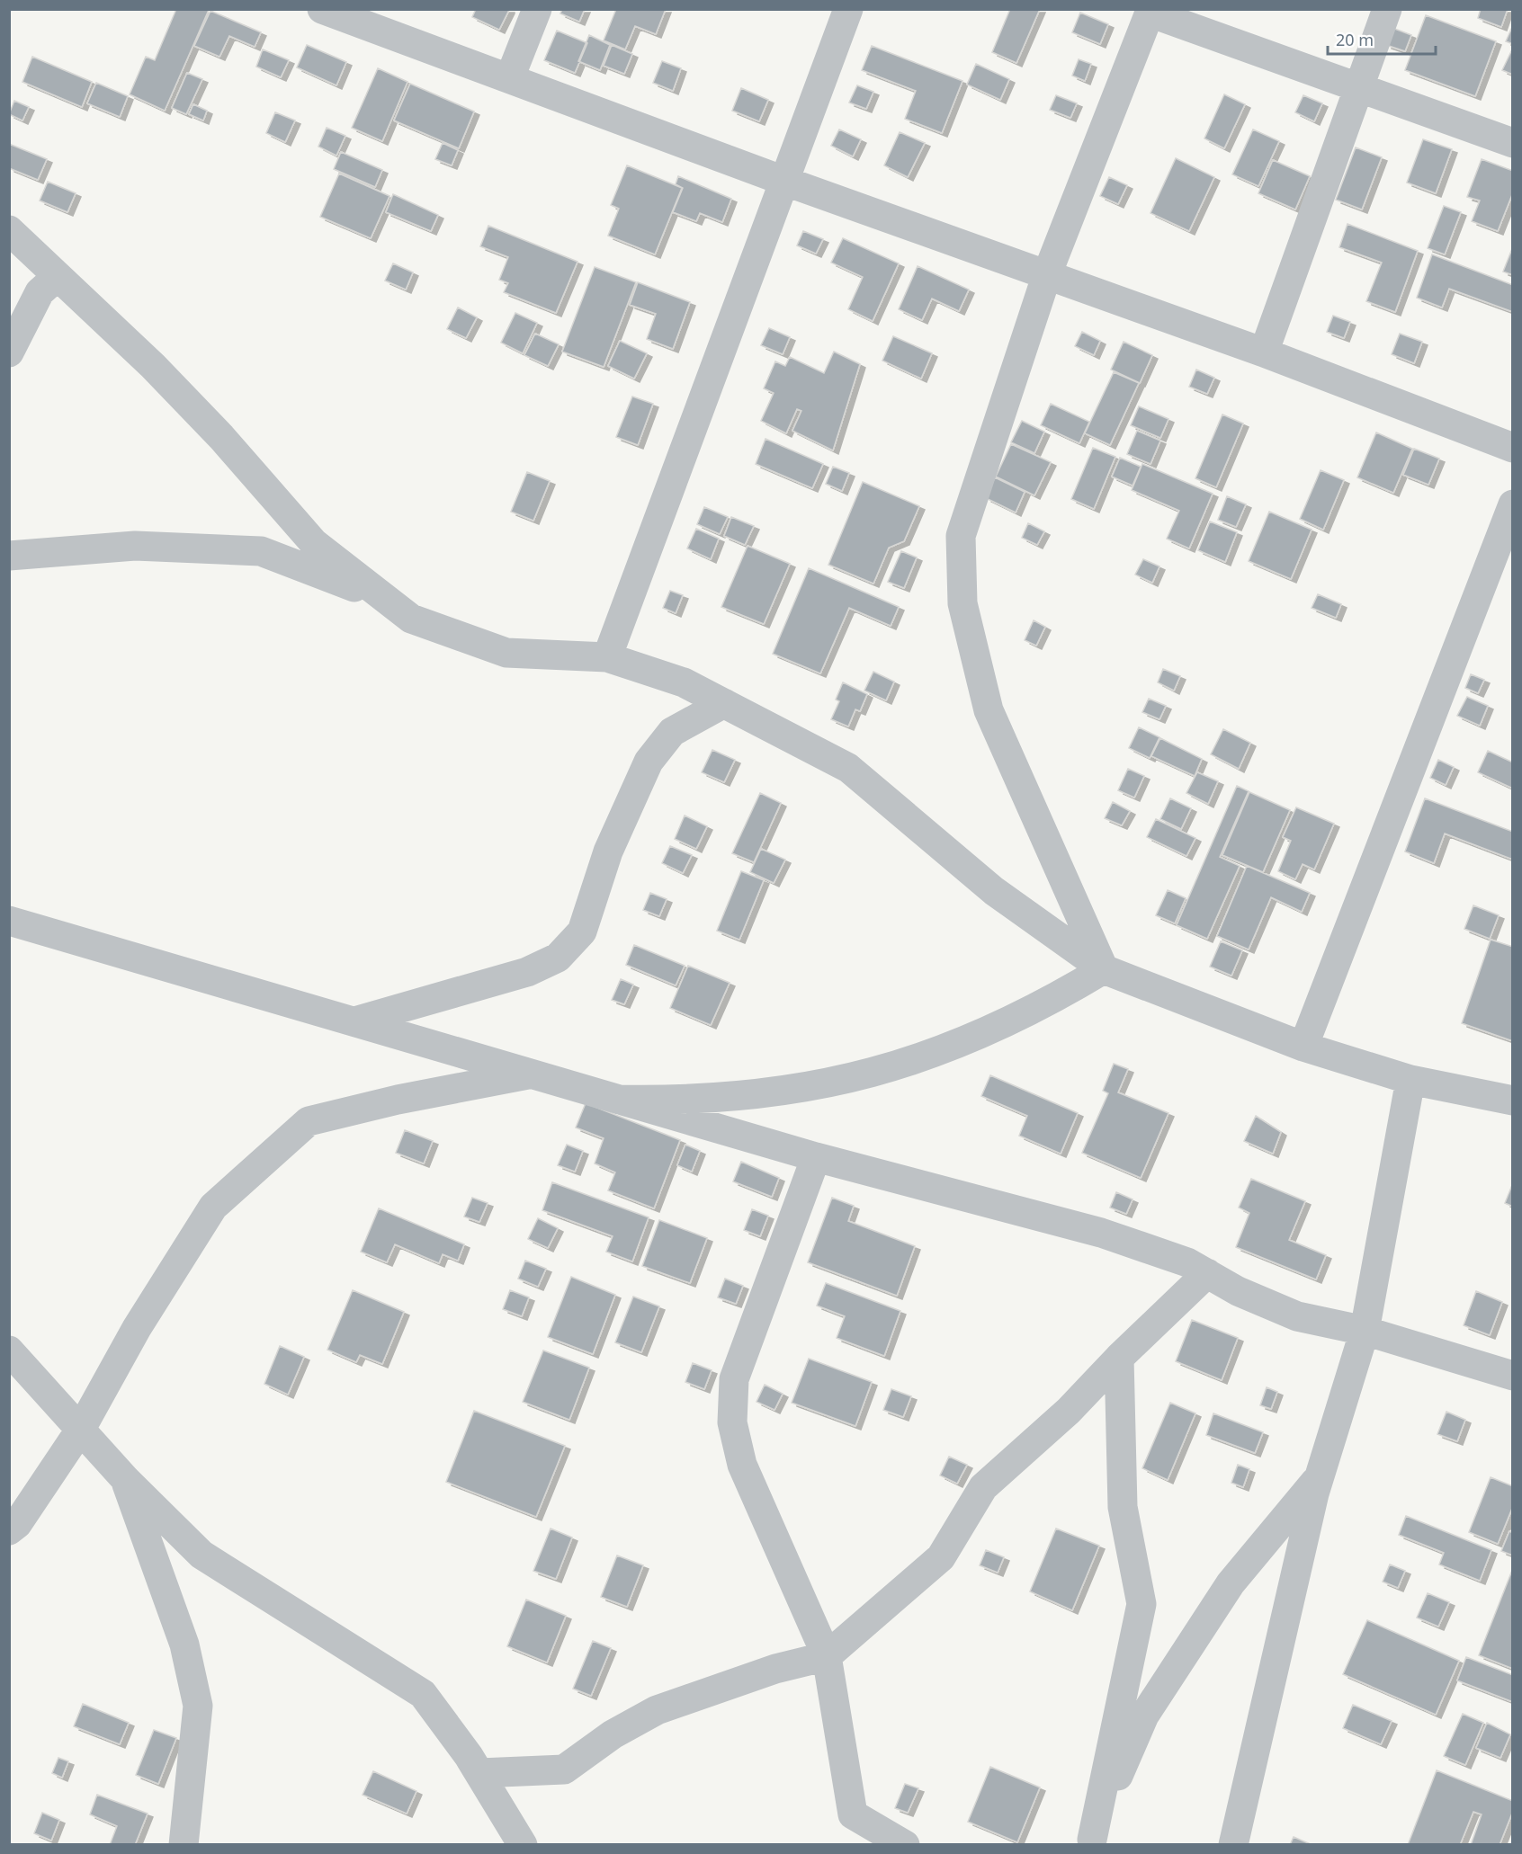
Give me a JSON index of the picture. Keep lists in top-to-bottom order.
{
  "scale_bar": "20 m"
}
